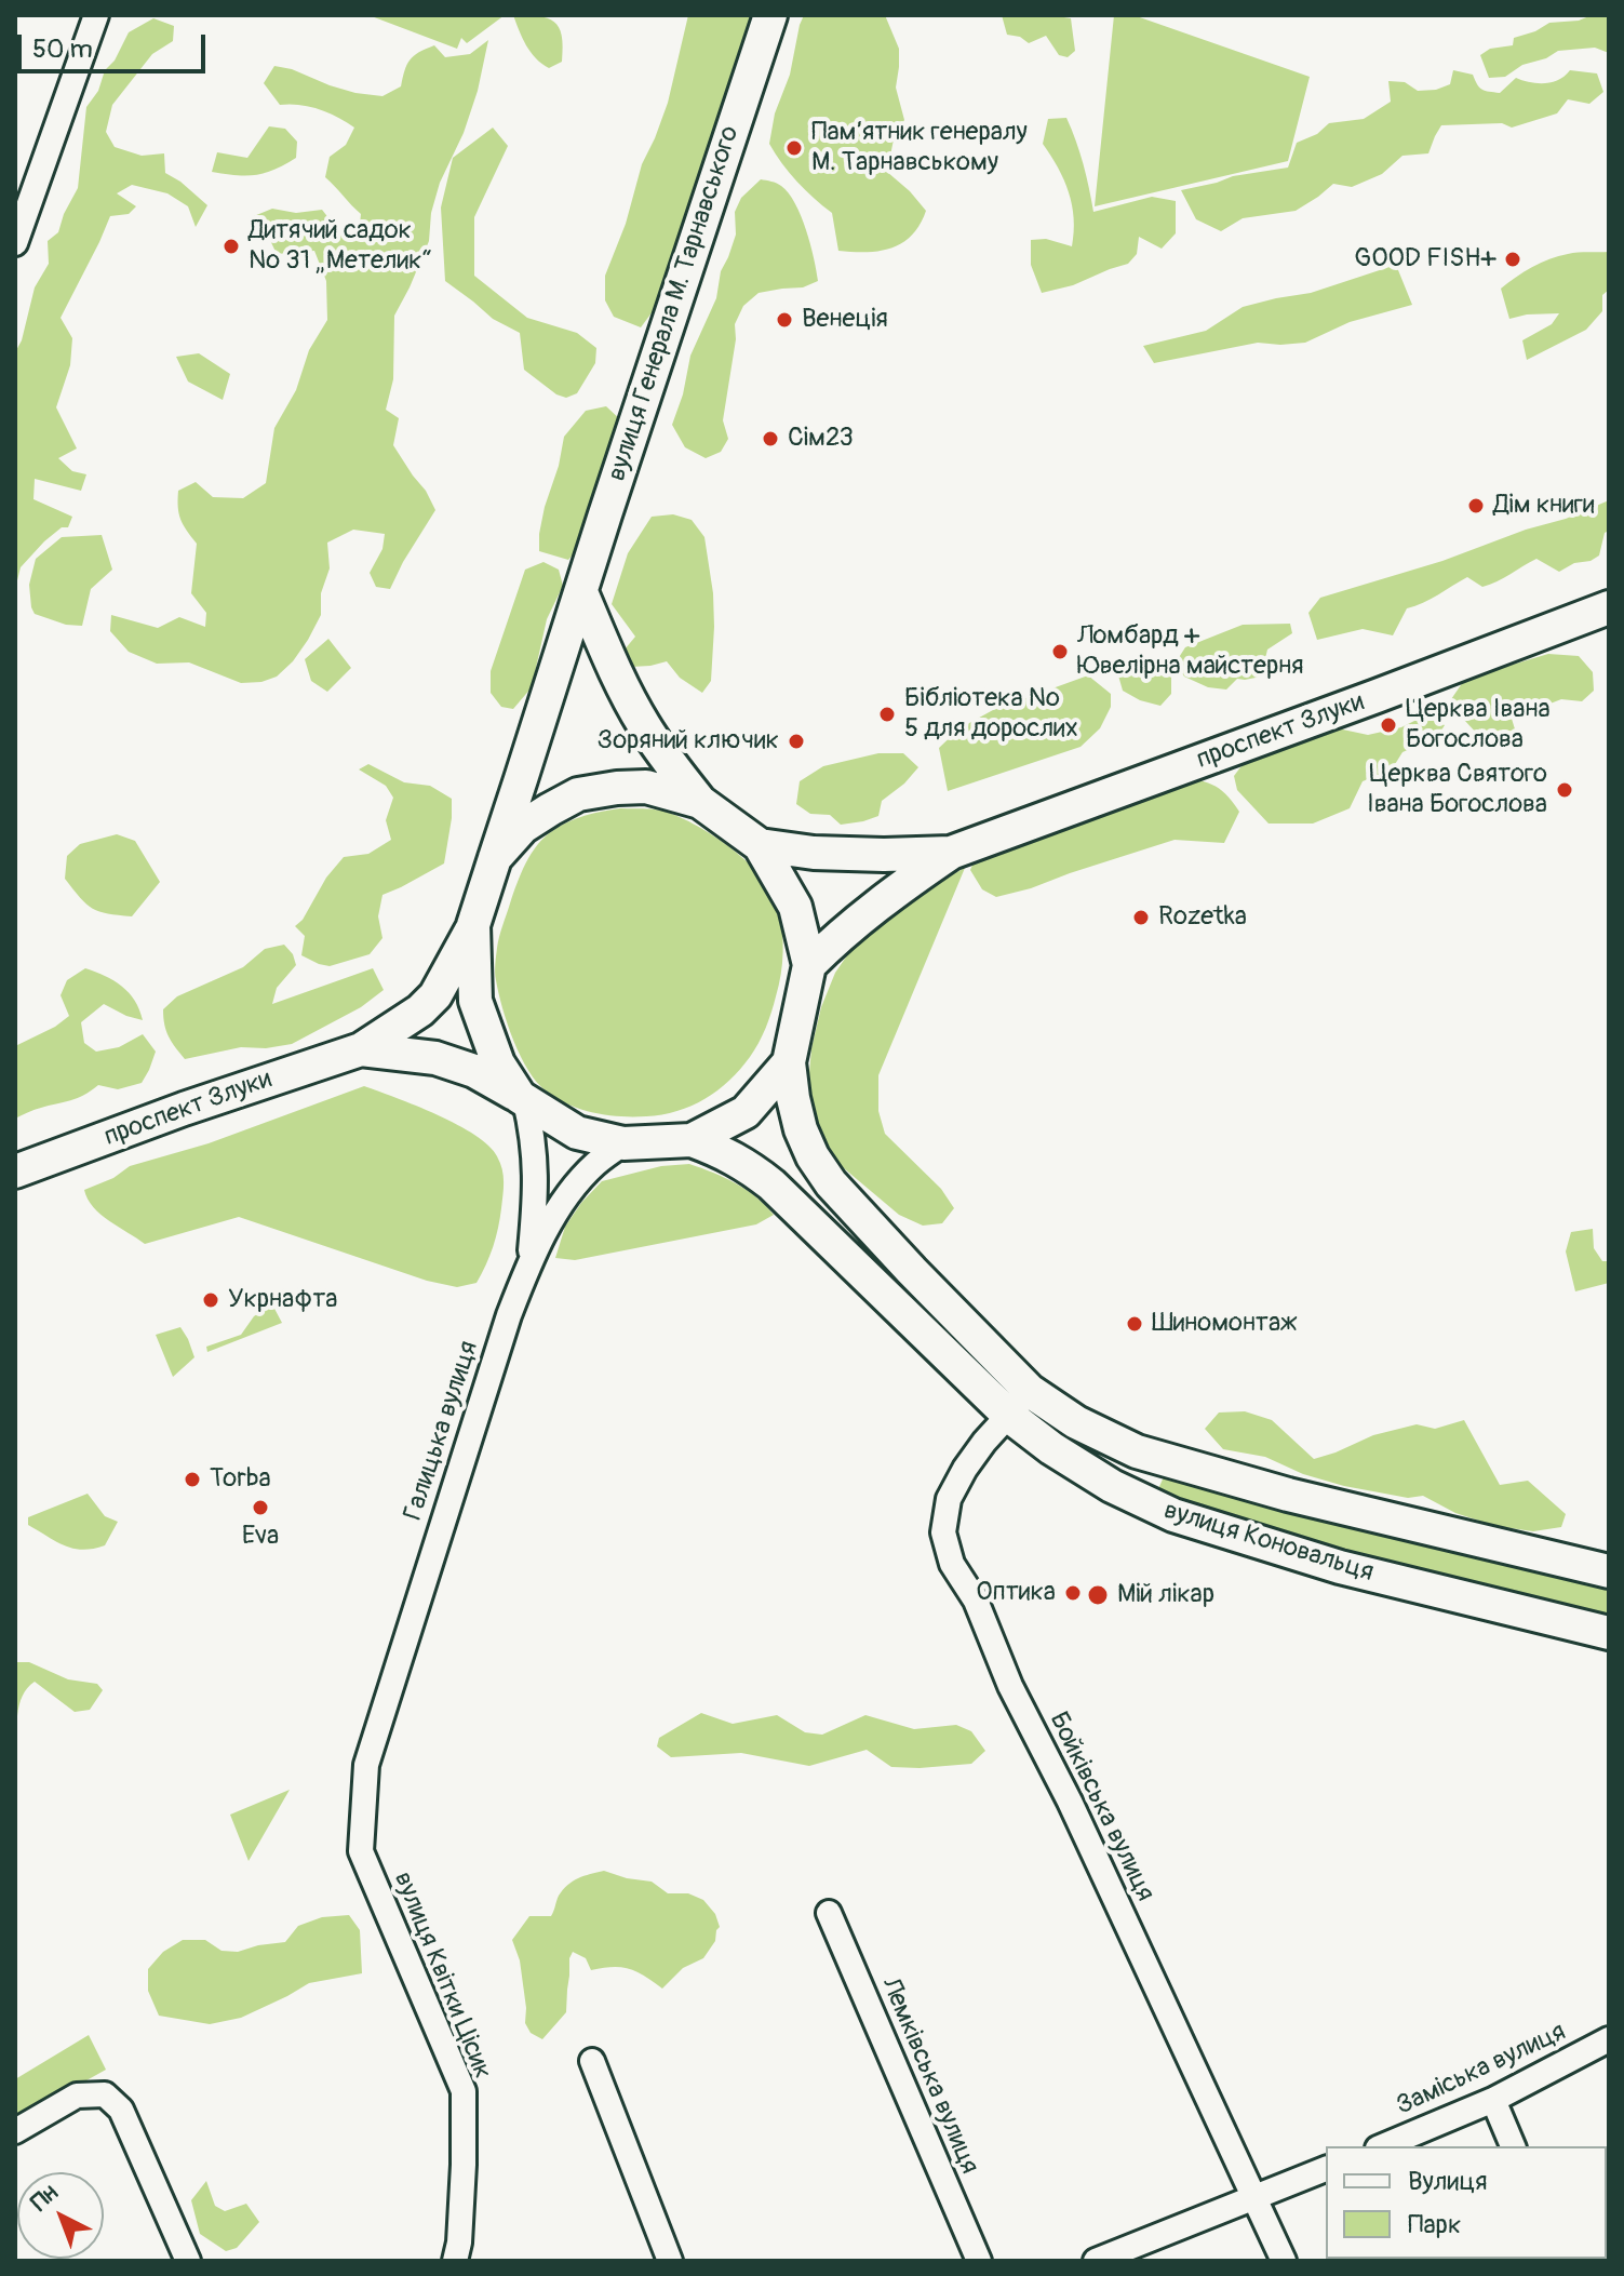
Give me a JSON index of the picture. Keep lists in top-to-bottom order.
{
  "streets": {
    "main road": ["вулиця Генерала М. Тарнавського", "проспект Злуки", "вулиця Коновальця"],
    "street": [
      "Галицька вулиця",
      "Бойківська вулиця",
      "вулиця Квітки Цісик",
      "Заміська вулиця",
      "Лемківська вулиця"
    ]
  },
  "crossings": [
    ["вулиця Генерала М. Тарнавського", "проспект Злуки"],
    ["проспект Злуки", "Галицька вулиця"],
    ["проспект Злуки", "вулиця Коновальця"],
    ["Галицька вулиця", "вулиця Квітки Цісик"],
    ["вулиця Коновальця", "Бойківська вулиця"]
  ],
  "places": [
    "Пам’ятник генералу М. Тарнавському",
    "Дитячий садок № 31 „Метелик“",
    "GOOD FISH+",
    "Венеція",
    "Сім23",
    "Дім книги",
    "Ломбард + Ювелірна майстерня",
    "Бібліотека № 5 для дорослих",
    "Церква Івана Богослова",
    "Зоряний ключик",
    "Церква Святого Івана Богослова",
    "Rozetka",
    "Укрнафта",
    "Шиномонтаж",
    "Torba",
    "Eva",
    "Оптика",
    "Мій лікар"
  ],
  "legend": ["Вулиця", "Парк"],
  "scale_bar": "50 m",
  "north": "top left"
}
